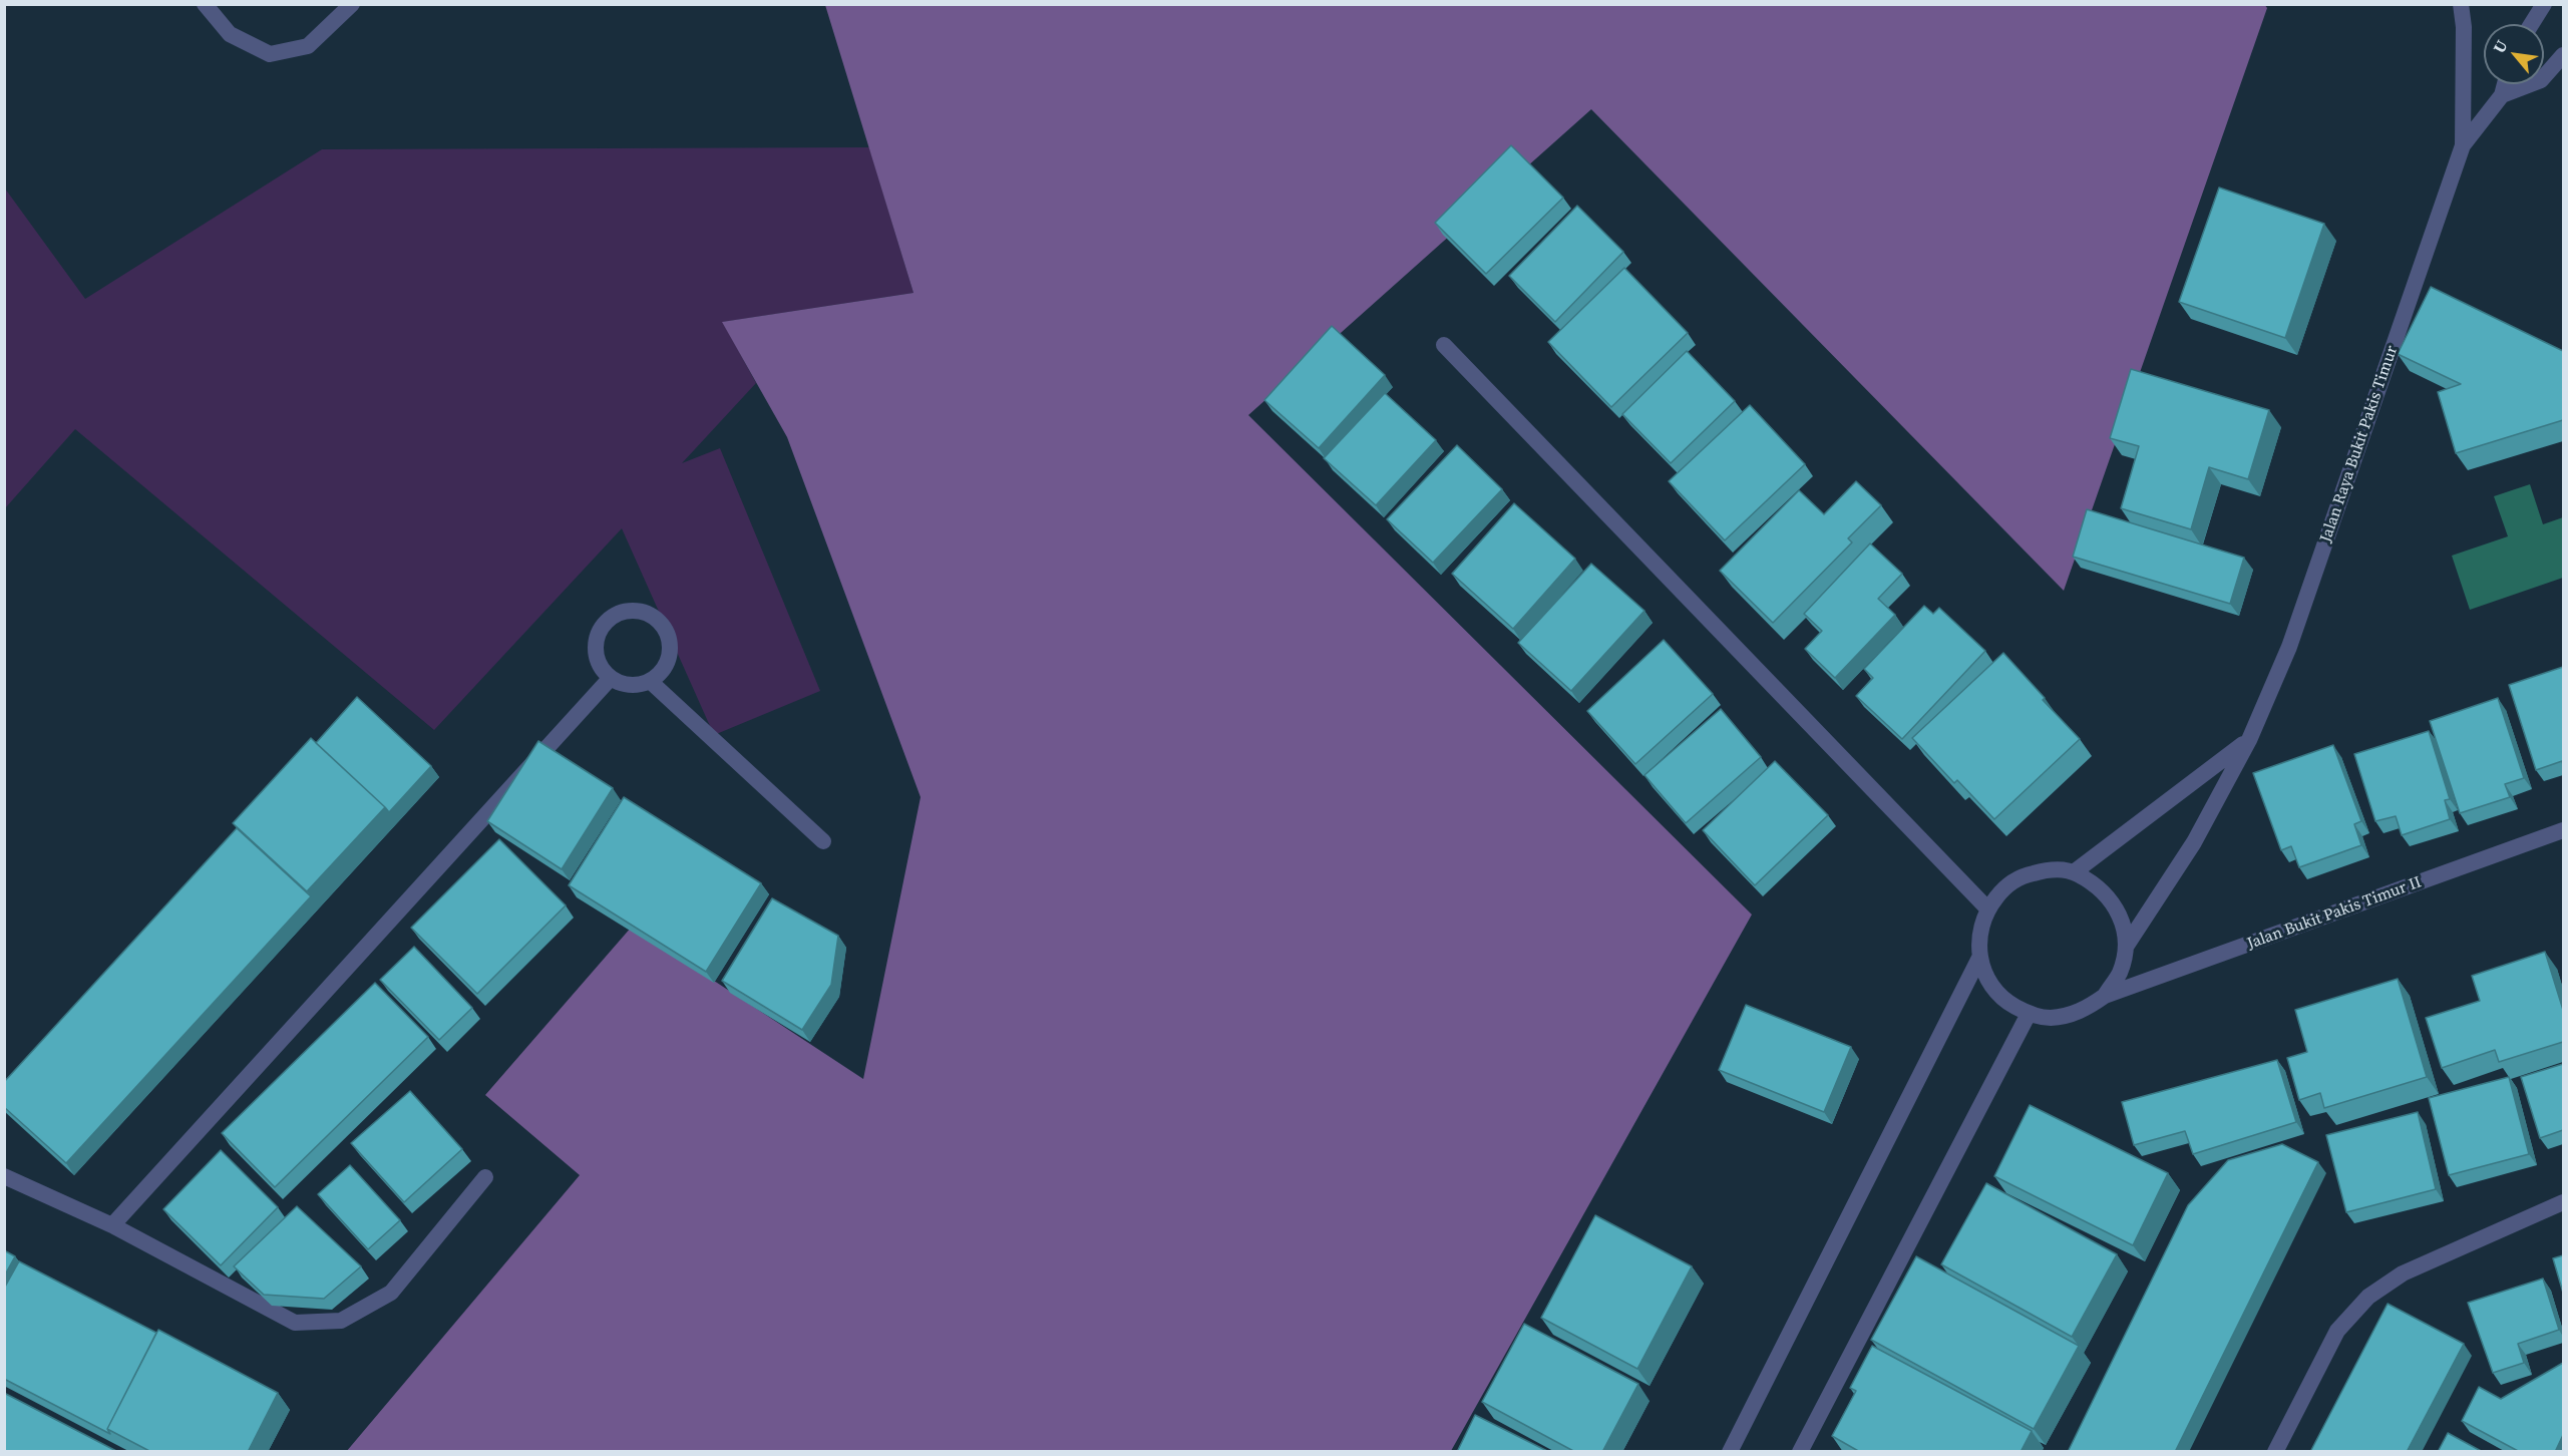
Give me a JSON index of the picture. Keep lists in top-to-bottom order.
{
  "streets": {
    "street": ["Jalan Raya Bukit Pakis Timur", "Jalan Bukit Pakis Timur II"]
  },
  "crossings": [
    ["Jalan Raya Bukit Pakis Timur", "Jalan Bukit Pakis Timur II"]
  ],
  "north": "top left"
}
